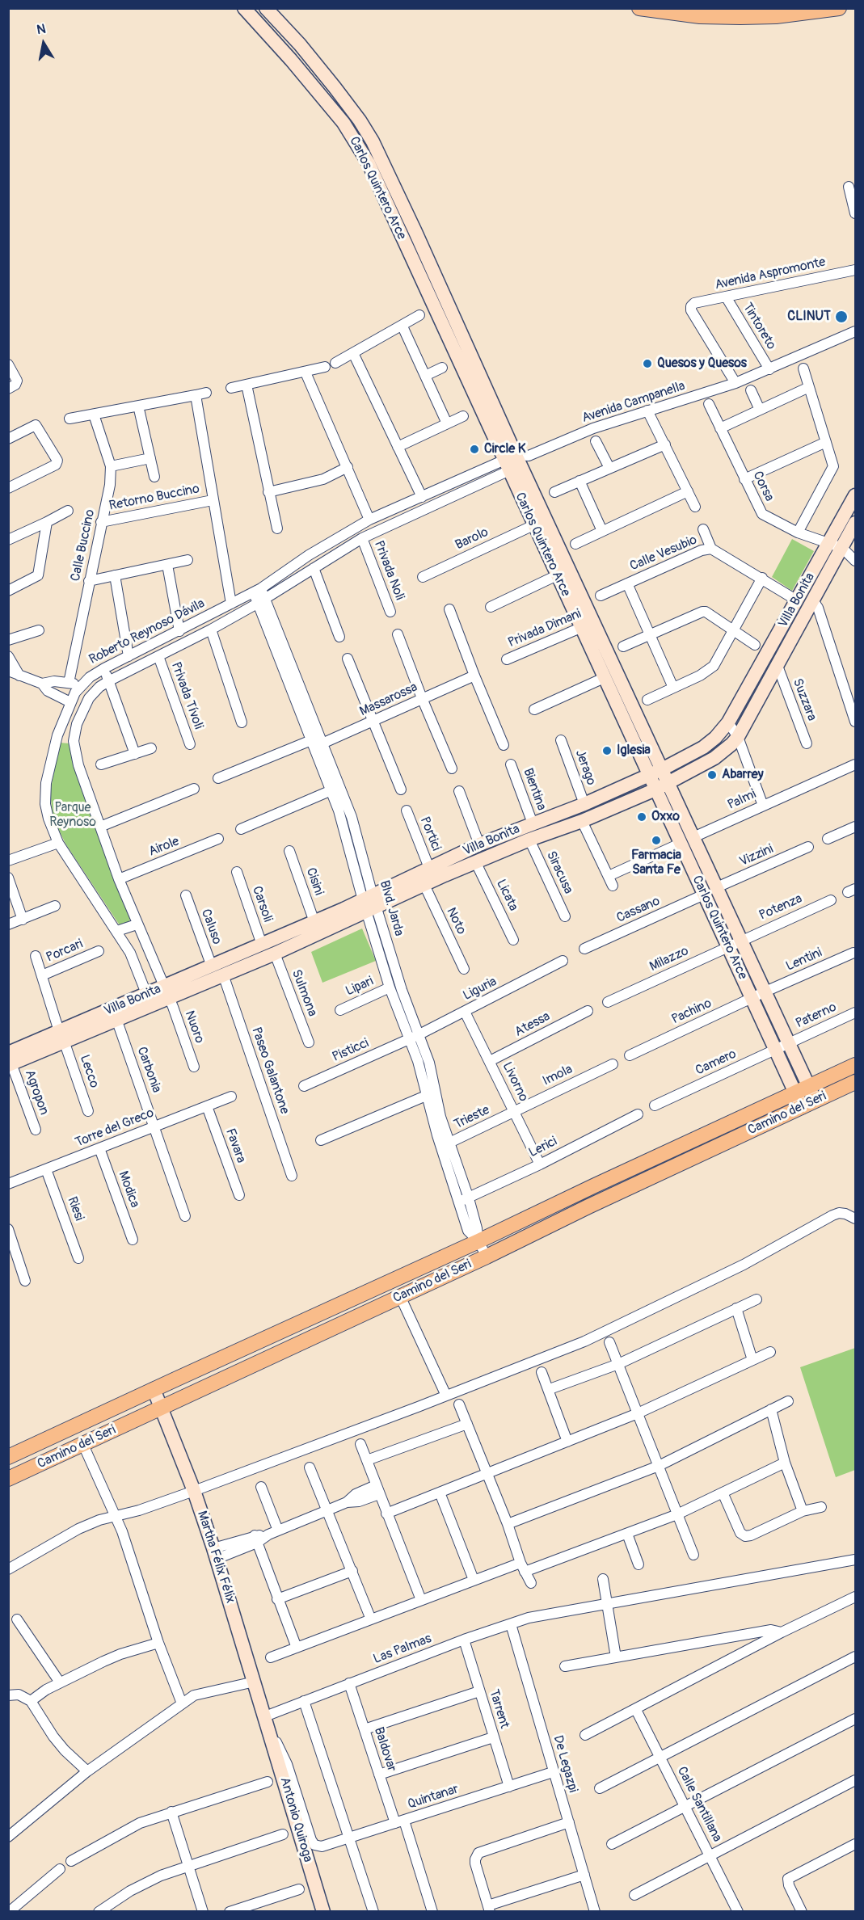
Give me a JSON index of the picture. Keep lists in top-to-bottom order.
{
  "streets": {
    "main road": ["Camino del Seri"],
    "street": [
      "Carlos Quintero Arce",
      "Avenida Aspromonte",
      "Tintoreto",
      "Avenida Campanella",
      "Corsa",
      "Retorno Buccino",
      "Barolo",
      "Calle Buccino",
      "Calle Vesubio",
      "Privada Noli",
      "Villa Bonita",
      "Privada Dimani",
      "Roberto Reynoso Dávila",
      "Privada Tívoli",
      "Massarossa",
      "Suzzara",
      "Jerago",
      "Bientina",
      "Palmi",
      "Portici",
      "Airole",
      "Vizzini",
      "Siracusa",
      "Cisini",
      "Licata",
      "Carsoli",
      "Potenza",
      "Blvd. Jarda",
      "Cassano",
      "Noto",
      "Caluso",
      "Porcari",
      "Milazzo",
      "Lentini",
      "Lipari",
      "Liguria",
      "Sulmona",
      "Pachino",
      "Paterno",
      "Atessa",
      "Nuoro",
      "Pisticci",
      "Camero",
      "Carbonia",
      "Paseo Galantone",
      "Lecco",
      "Imola",
      "Livorno",
      "Agropon",
      "Trieste",
      "Torre del Greco",
      "Favara",
      "Lerici",
      "Modica",
      "Riesi",
      "Martha Félix Félix",
      "Las Palmas",
      "Tarrent",
      "Baldovar",
      "De Legazpi",
      "Quintanar",
      "Calle Santillana",
      "Antonio Quiroga"
    ]
  },
  "crossings": [
    ["Carlos Quintero Arce", "Avenida Campanella"],
    ["Carlos Quintero Arce", "Barolo"],
    ["Carlos Quintero Arce", "Villa Bonita"],
    ["Carlos Quintero Arce", "Privada Dimani"],
    ["Carlos Quintero Arce", "Roberto Reynoso Dávila"],
    ["Carlos Quintero Arce", "Palmi"],
    ["Carlos Quintero Arce", "Vizzini"],
    ["Carlos Quintero Arce", "Potenza"],
    ["Carlos Quintero Arce", "Cassano"],
    ["Carlos Quintero Arce", "Milazzo"],
    ["Carlos Quintero Arce", "Lentini"],
    ["Carlos Quintero Arce", "Pachino"],
    ["Carlos Quintero Arce", "Paterno"],
    ["Carlos Quintero Arce", "Camero"],
    ["Carlos Quintero Arce", "Camino del Seri"],
    ["Avenida Aspromonte", "Tintoreto"],
    ["Avenida Aspromonte", "Avenida Campanella"],
    ["Tintoreto", "Avenida Campanella"],
    ["Avenida Campanella", "Roberto Reynoso Dávila"],
    ["Corsa", "Villa Bonita"],
    ["Retorno Buccino", "Calle Buccino"],
    ["Retorno Buccino", "Roberto Reynoso Dávila"],
    ["Privada Noli", "Roberto Reynoso Dávila"],
    ["Villa Bonita", "Roberto Reynoso Dávila"],
    ["Villa Bonita", "Suzzara"],
    ["Villa Bonita", "Jerago"],
    ["Villa Bonita", "Bientina"],
    ["Villa Bonita", "Portici"],
    ["Villa Bonita", "Siracusa"],
    ["Villa Bonita", "Cisini"],
    ["Villa Bonita", "Licata"],
    ["Villa Bonita", "Carsoli"],
    ["Villa Bonita", "Blvd. Jarda"],
    ["Villa Bonita", "Noto"],
    ["Villa Bonita", "Caluso"],
    ["Villa Bonita", "Sulmona"],
    ["Villa Bonita", "Nuoro"],
    ["Villa Bonita", "Carbonia"],
    ["Villa Bonita", "Paseo Galantone"],
    ["Villa Bonita", "Lecco"],
    ["Villa Bonita", "Agropon"],
    ["Roberto Reynoso Dávila", "Privada Tívoli"],
    ["Roberto Reynoso Dávila", "Airole"],
    ["Roberto Reynoso Dávila", "Blvd. Jarda"],
    ["Roberto Reynoso Dávila", "Nuoro"],
    ["Massarossa", "Blvd. Jarda"],
    ["Potenza", "Milazzo"],
    ["Blvd. Jarda", "Lipari"],
    ["Blvd. Jarda", "Liguria"],
    ["Blvd. Jarda", "Pisticci"],
    ["Blvd. Jarda", "Camino del Seri"],
    ["Blvd. Jarda", "Trieste"],
    ["Blvd. Jarda", "Lerici"],
    ["Porcari", "Lecco"],
    ["Lentini", "Pachino"],
    ["Liguria", "Pisticci"],
    ["Liguria", "Livorno"],
    ["Paterno", "Camero"],
    ["Atessa", "Livorno"],
    ["Carbonia", "Torre del Greco"],
    ["Imola", "Livorno"],
    ["Imola", "Trieste"],
    ["Livorno", "Trieste"],
    ["Livorno", "Lerici"],
    ["Camino del Seri", "Martha Félix Félix"],
    ["Torre del Greco", "Favara"],
    ["Torre del Greco", "Modica"],
    ["Torre del Greco", "Riesi"],
    ["Martha Félix Félix", "Las Palmas"],
    ["Martha Félix Félix", "Quintanar"],
    ["Martha Félix Félix", "Antonio Quiroga"],
    ["Las Palmas", "Tarrent"],
    ["Las Palmas", "Baldovar"],
    ["Las Palmas", "De Legazpi"],
    ["Las Palmas", "Quintanar"],
    ["Las Palmas", "Antonio Quiroga"],
    ["Tarrent", "Quintanar"],
    ["Baldovar", "Quintanar"],
    ["De Legazpi", "Quintanar"],
    ["Quintanar", "Antonio Quiroga"]
  ],
  "parks": ["Parque Reynoso"],
  "places": [
    "CLINUT",
    "Quesos y Quesos",
    "Circle K",
    "Iglesia",
    "Abarrey",
    "Oxxo",
    "Farmacia Santa Fe"
  ],
  "north": "top"
}
